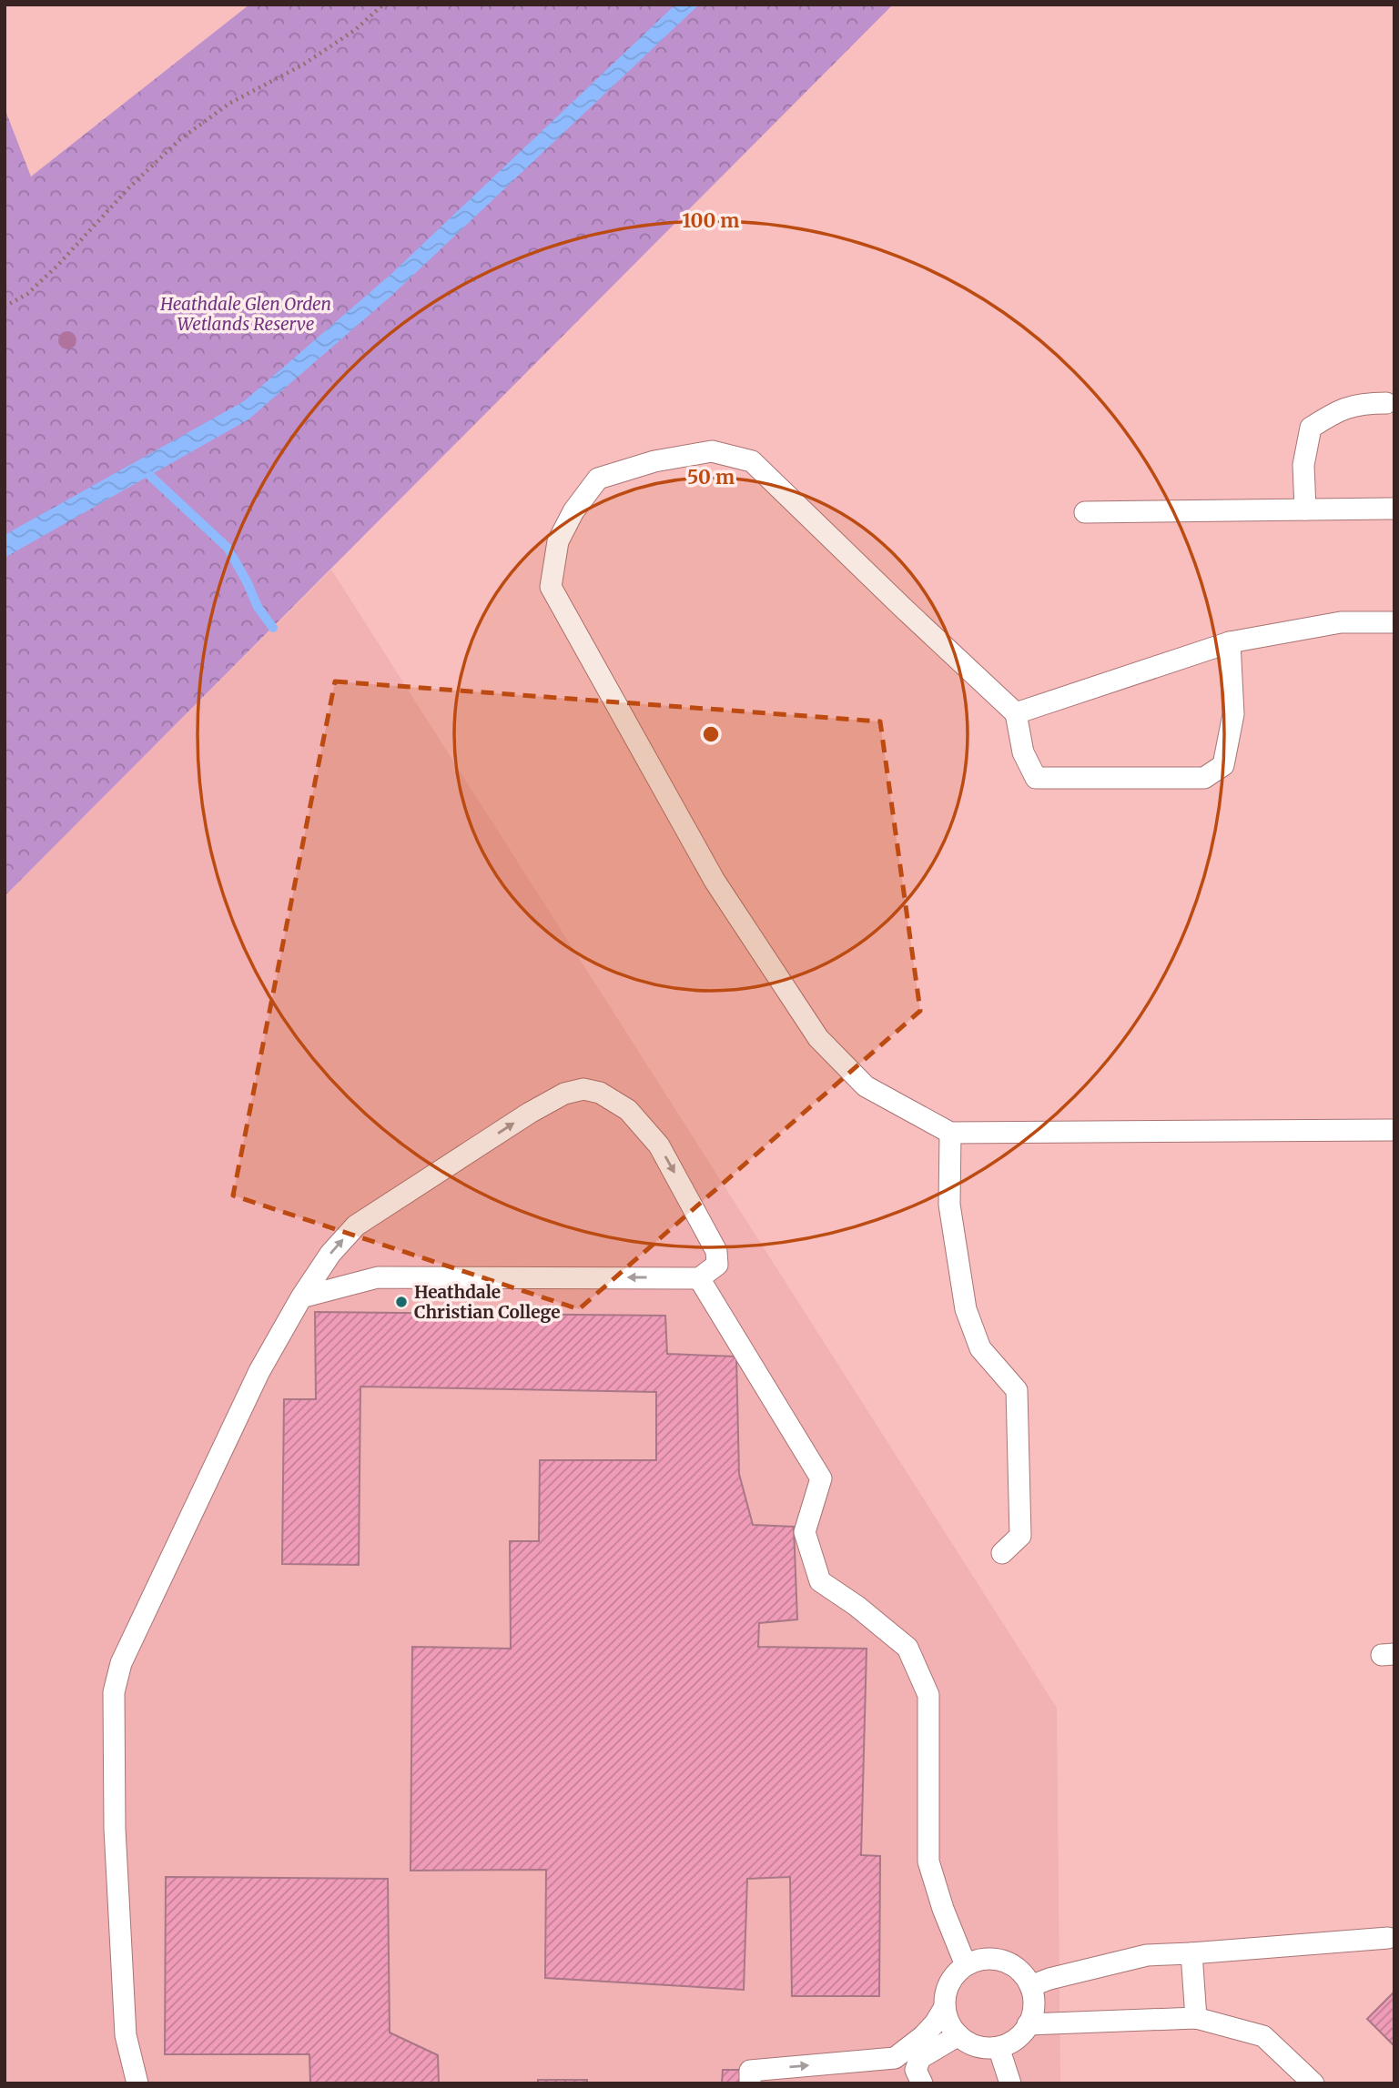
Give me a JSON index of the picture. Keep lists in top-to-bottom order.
{
  "parks": ["Heathdale Glen Orden Wetlands Reserve"],
  "places": ["Heathdale Christian College"],
  "rings": ["100 m", "50 m"]
}
